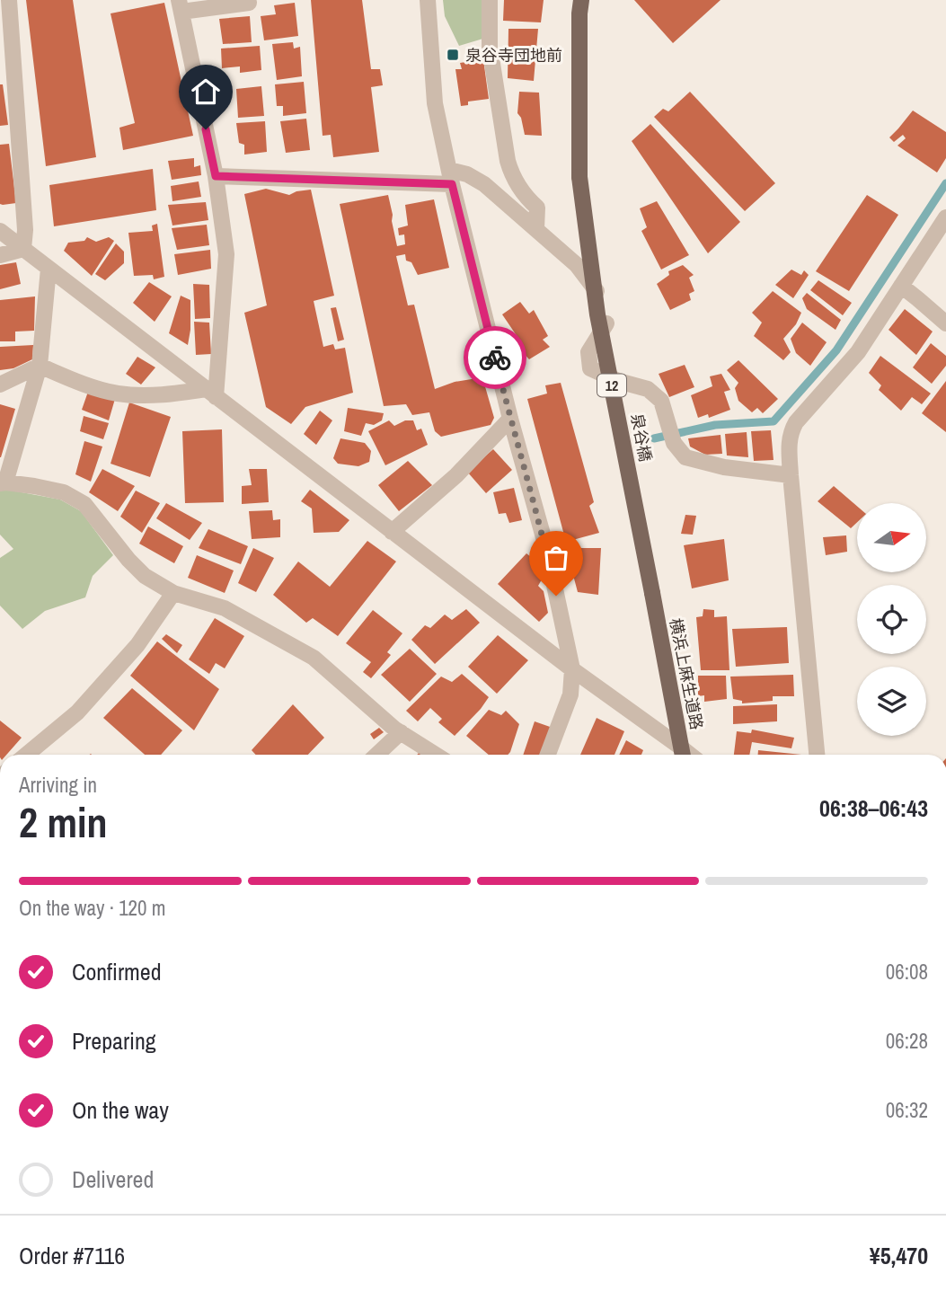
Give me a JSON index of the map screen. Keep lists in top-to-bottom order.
{
  "streets": {
    "main road": ["12", "泉谷橋", "横浜上麻生道路"]
  },
  "crossings": [
    ["泉谷橋", "横浜上麻生道路"]
  ],
  "places": {
    "transit": ["泉谷寺団地前"]
  },
  "north": "right",
  "page": {
    "heading": ["2 min", "Arriving in", "06:38–06:43"],
    "panel": ["Order #7116", "¥5,470"],
    "bar": "On the way · 120 m",
    "list": [
      ["Confirmed", "06:08"],
      ["Preparing", "06:28"],
      ["On the way", "06:32"],
      "Delivered"
    ]
  }
}
